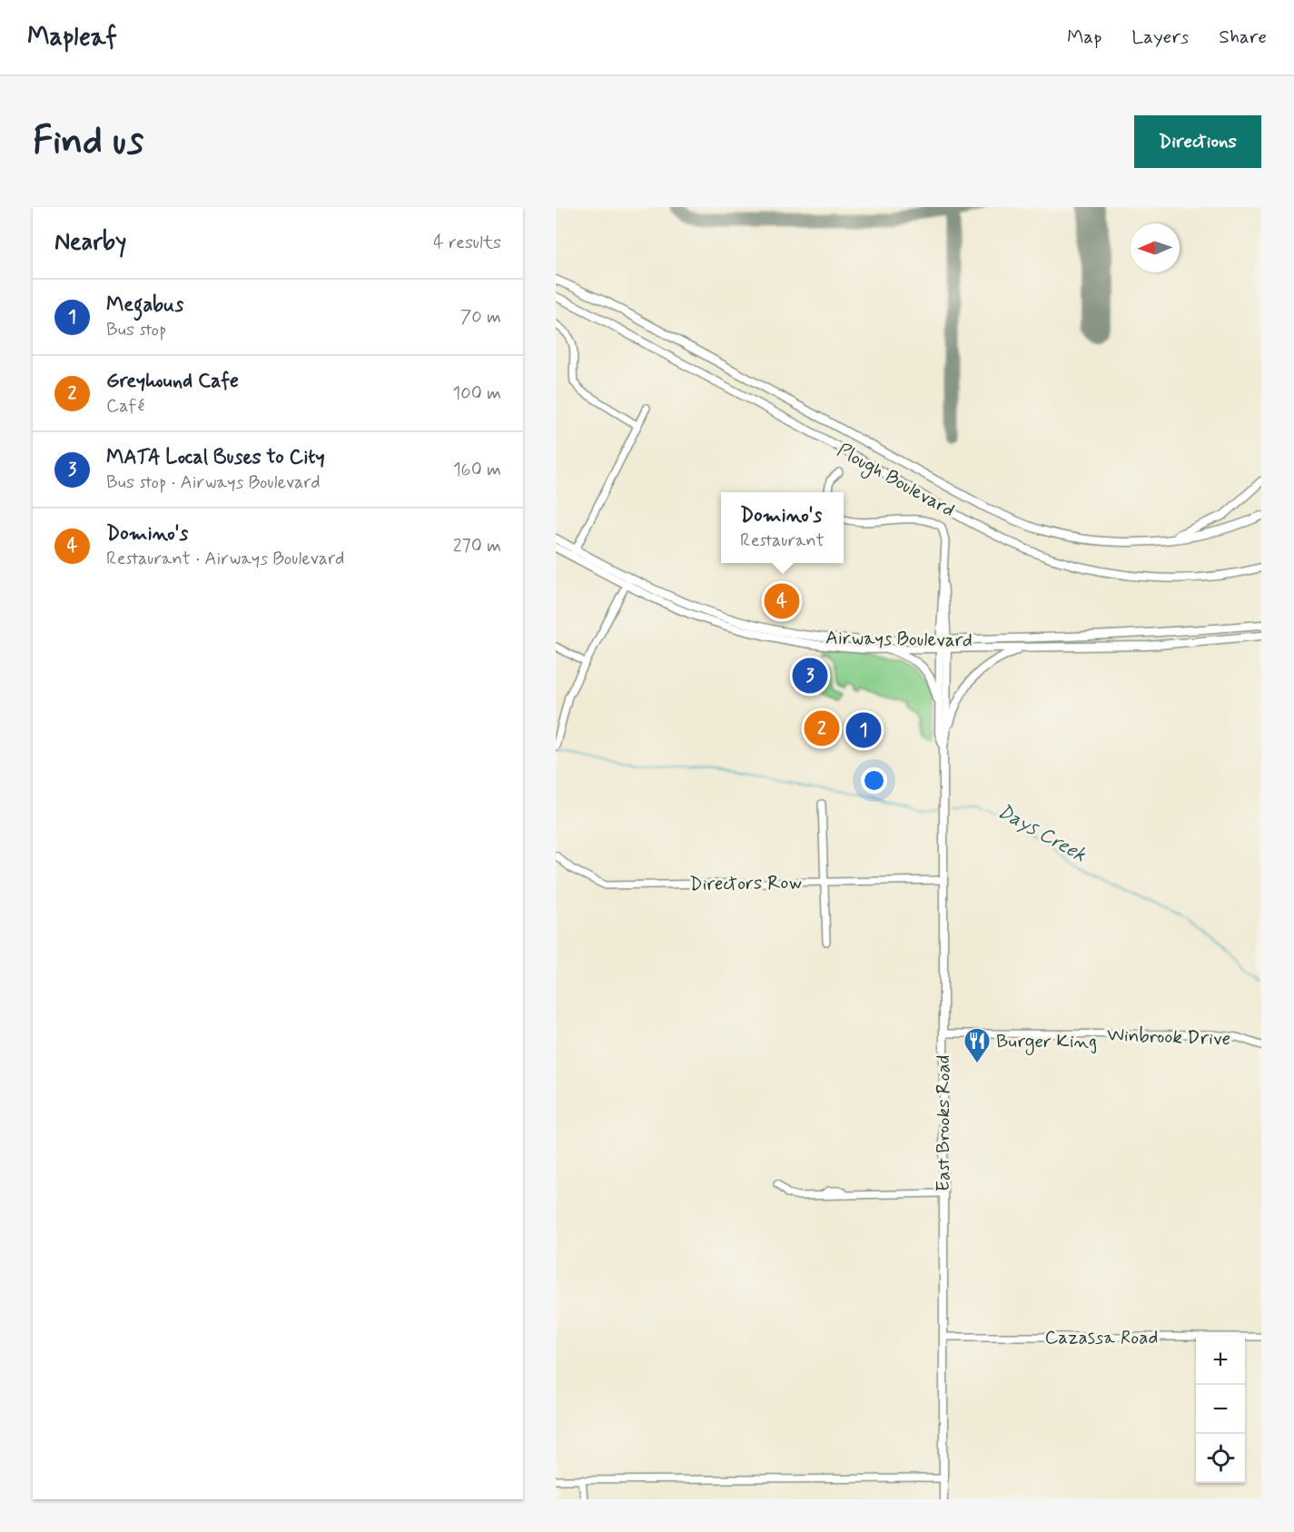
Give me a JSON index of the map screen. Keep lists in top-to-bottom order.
{
  "streets": {
    "main road": ["Plough Boulevard", "Airways Boulevard", "East Brooks Road"],
    "street": ["Directors Row", "Winbrook Drive", "Cazassa Road"]
  },
  "crossings": [
    ["Airways Boulevard", "East Brooks Road"],
    ["Directors Row", "East Brooks Road"],
    ["Winbrook Drive", "East Brooks Road"],
    ["East Brooks Road", "Cazassa Road"]
  ],
  "water": ["Days Creek"],
  "places": {
    "restaurant": ["Burger King"]
  },
  "north": "left",
  "page": {
    "header": "Mapleaf",
    "nav": ["Map", "Layers", "Share"],
    "buttons": "Directions",
    "title": "Find us",
    "heading": ["Nearby", "4 results"],
    "list": [
      {
        "mark": "1",
        "name": "Megabus",
        "note": "Bus stop",
        "value": "70 m"
      },
      {
        "mark": "2",
        "name": "Greyhound Cafe",
        "note": "Café",
        "value": "100 m"
      },
      {
        "mark": "3",
        "name": "MATA Local Buses to City",
        "note": "Bus stop · Airways Boulevard",
        "value": "160 m"
      },
      {
        "mark": "4",
        "name": "Domino's",
        "note": "Restaurant · Airways Boulevard",
        "value": "270 m"
      }
    ],
    "popup": ["Domino's", "Restaurant"],
    "pins": [
      "4",
      "3",
      "2",
      "1"
    ],
    "map_buttons": ["+", "−"]
  }
}
